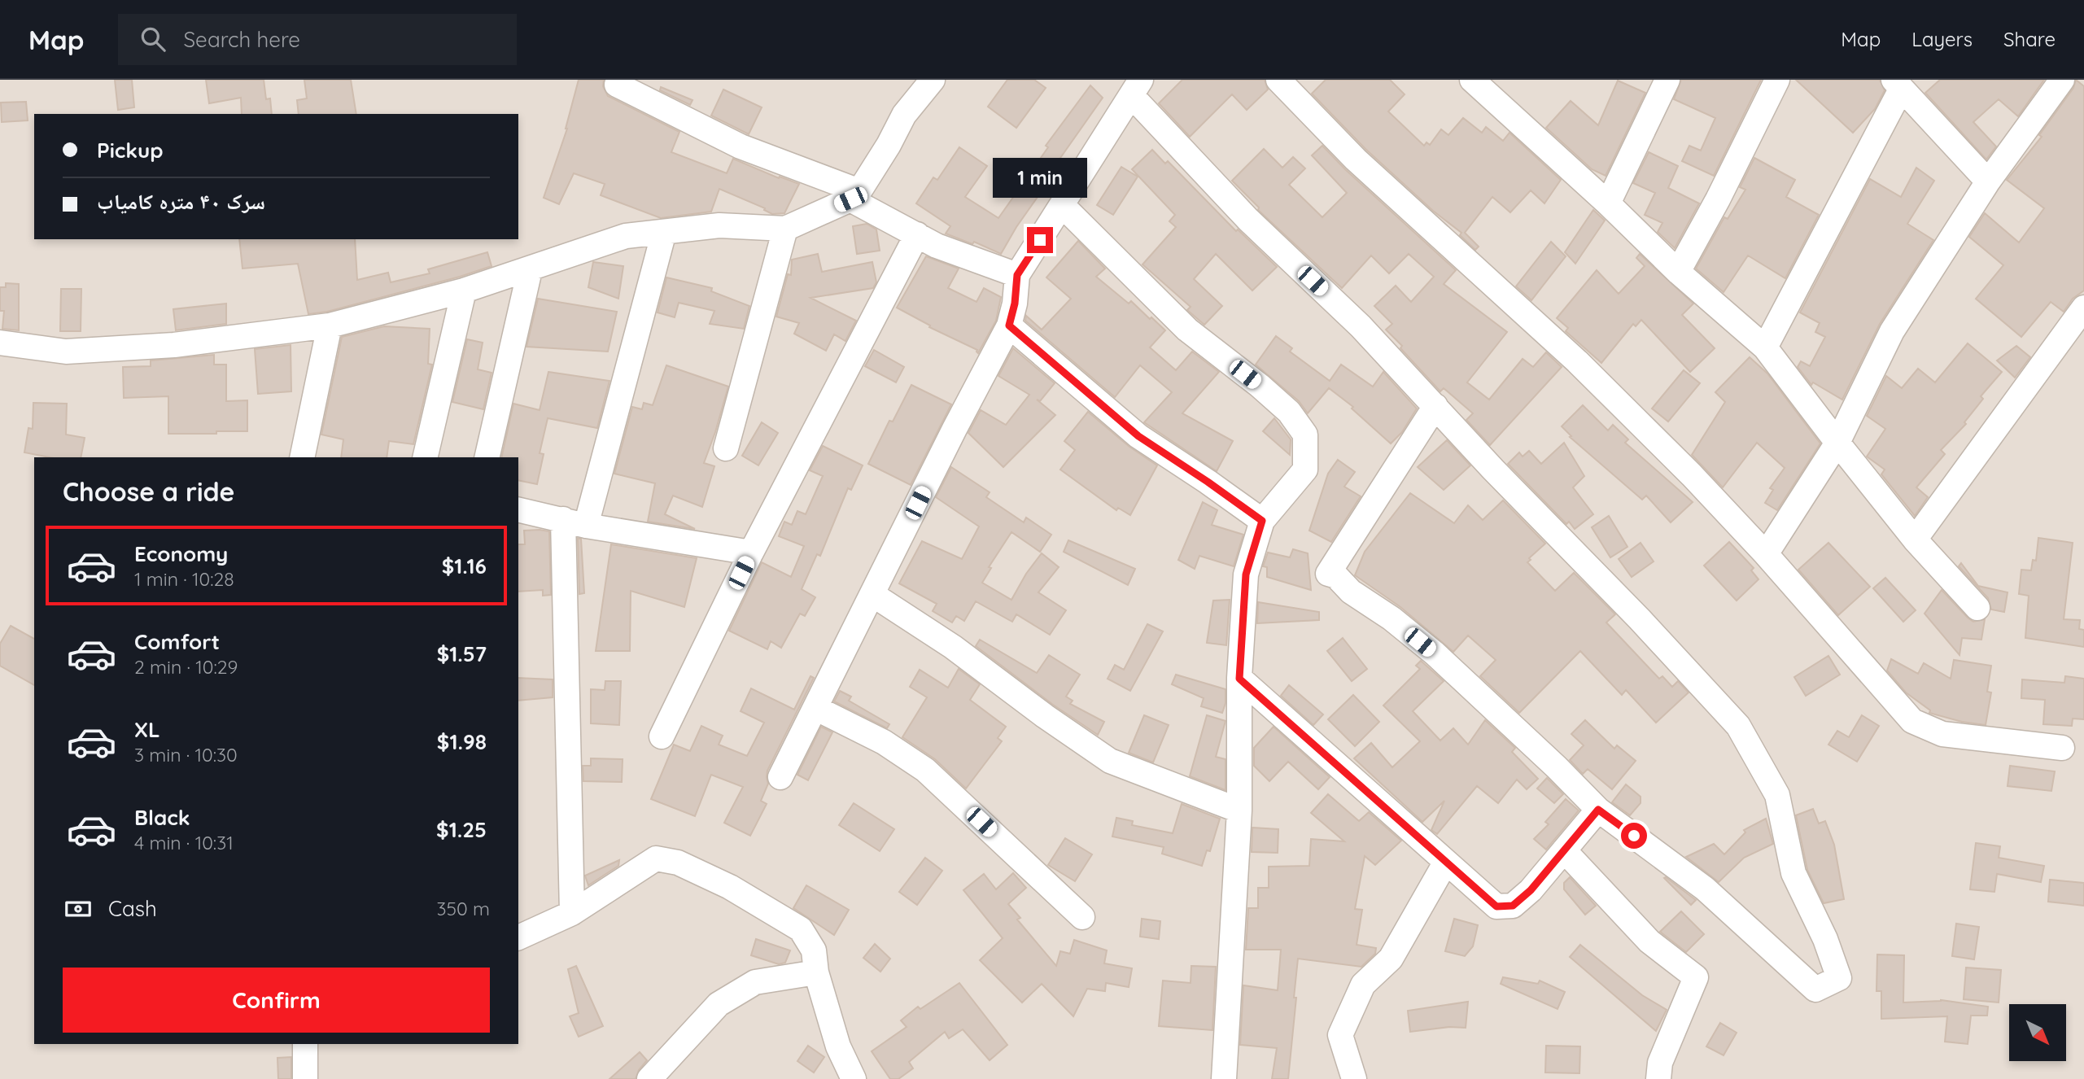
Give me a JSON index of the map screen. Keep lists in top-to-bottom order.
{
  "north": "bottom right",
  "page": {
    "header": "Map",
    "search": "Search here",
    "nav": ["Map", "Layers", "Share"],
    "banner": ["Pickup", "سرک ۴۰ متره کامیاب"],
    "bubble": "1 min",
    "heading": "Choose a ride",
    "list": [
      {
        "name": "Economy",
        "note": "1 min · 10:28",
        "value": "$1.16"
      },
      {
        "name": "Comfort",
        "note": "2 min · 10:29",
        "value": "$1.57"
      },
      {
        "name": "XL",
        "note": "3 min · 10:30",
        "value": "$1.98"
      },
      {
        "name": "Black",
        "note": "4 min · 10:31",
        "value": "$1.25"
      }
    ],
    "pay": ["Cash", "350 m"],
    "buttons": "Confirm"
  }
}
